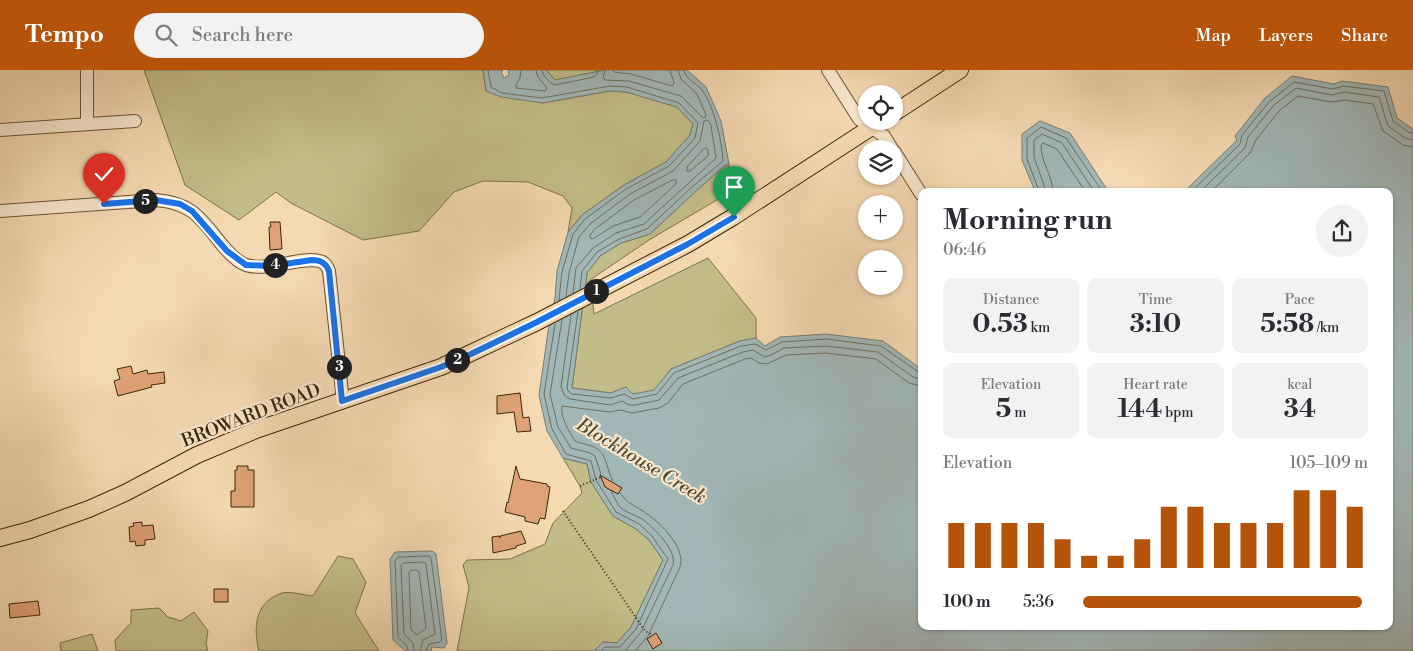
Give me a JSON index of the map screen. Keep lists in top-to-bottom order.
{
  "streets": {
    "main road": ["BROWARD ROAD"]
  },
  "water": ["Blockhouse Creek"],
  "page": {
    "header": "Tempo",
    "search": "Search here",
    "nav": ["Map", "Layers", "Share"],
    "map_buttons": ["+", "−"],
    "heading": ["Morning run", "06:46"],
    "pins": [
      "5",
      "4",
      "1",
      "2",
      "3"
    ],
    "stats": [
      ["Distance", "0.53 km"],
      ["Time", "3:10"],
      ["Pace", "5:58 /km"],
      ["Elevation", "5 m"],
      ["Heart rate", "144 bpm"],
      ["kcal", "34"]
    ],
    "chart": ["Elevation", "105–109 m"],
    "list": [
      {
        "name": "100 m",
        "note": "5:36"
      }
    ]
  }
}
